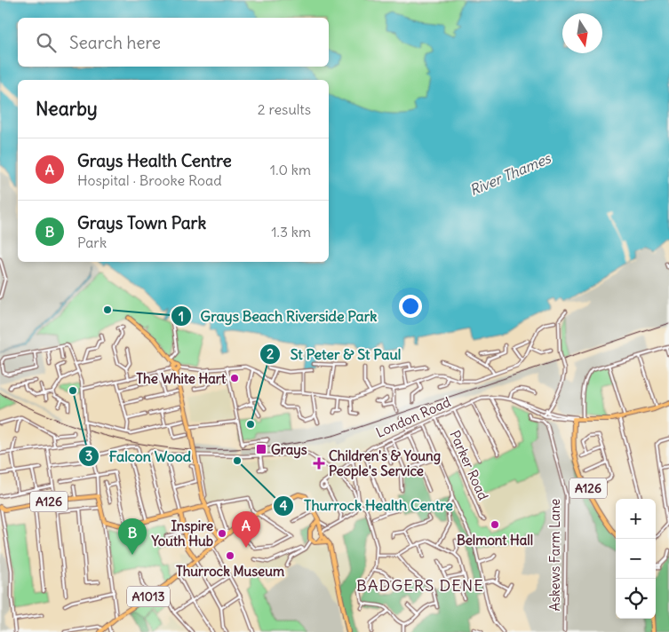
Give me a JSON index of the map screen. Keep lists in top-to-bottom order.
{
  "streets": {
    "main road": ["London Road", "A126", "A1013"],
    "street": ["Parker Road", "Askews Farm Lane"]
  },
  "crossings": [
    ["London Road", "Parker Road"],
    ["London Road", "A126"]
  ],
  "districts": ["BADGERS DENE"],
  "water": ["River Thames"],
  "places": {
    "other": [
      "Grays Beach Riverside Park",
      "The White Hart",
      "Falcon Wood",
      "St Peter & St Paul",
      "Thurrock Health Centre",
      "Belmont Hall",
      "Inspire Youth Hub",
      "Thurrock Museum"
    ],
    "transit": ["Grays"],
    "health": ["Children's & Young People's Service"]
  },
  "north": "bottom",
  "page": {
    "search": "Search here",
    "heading": ["Nearby", "2 results"],
    "list": [
      {
        "mark": "A",
        "name": "Grays Health Centre",
        "note": "Hospital · Brooke Road",
        "value": "1.0 km"
      },
      {
        "mark": "B",
        "name": "Grays Town Park",
        "note": "Park",
        "value": "1.3 km"
      }
    ],
    "map_buttons": ["+", "−"],
    "pins": ["A", "B"]
  }
}
